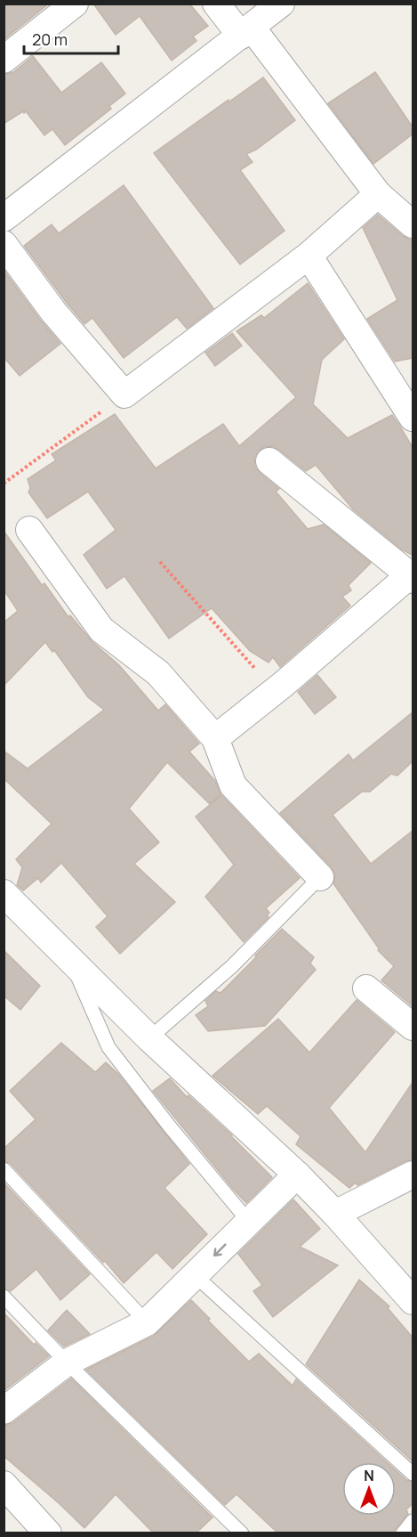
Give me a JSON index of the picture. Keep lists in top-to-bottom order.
{
  "scale_bar": "20 m",
  "north": "top"
}
